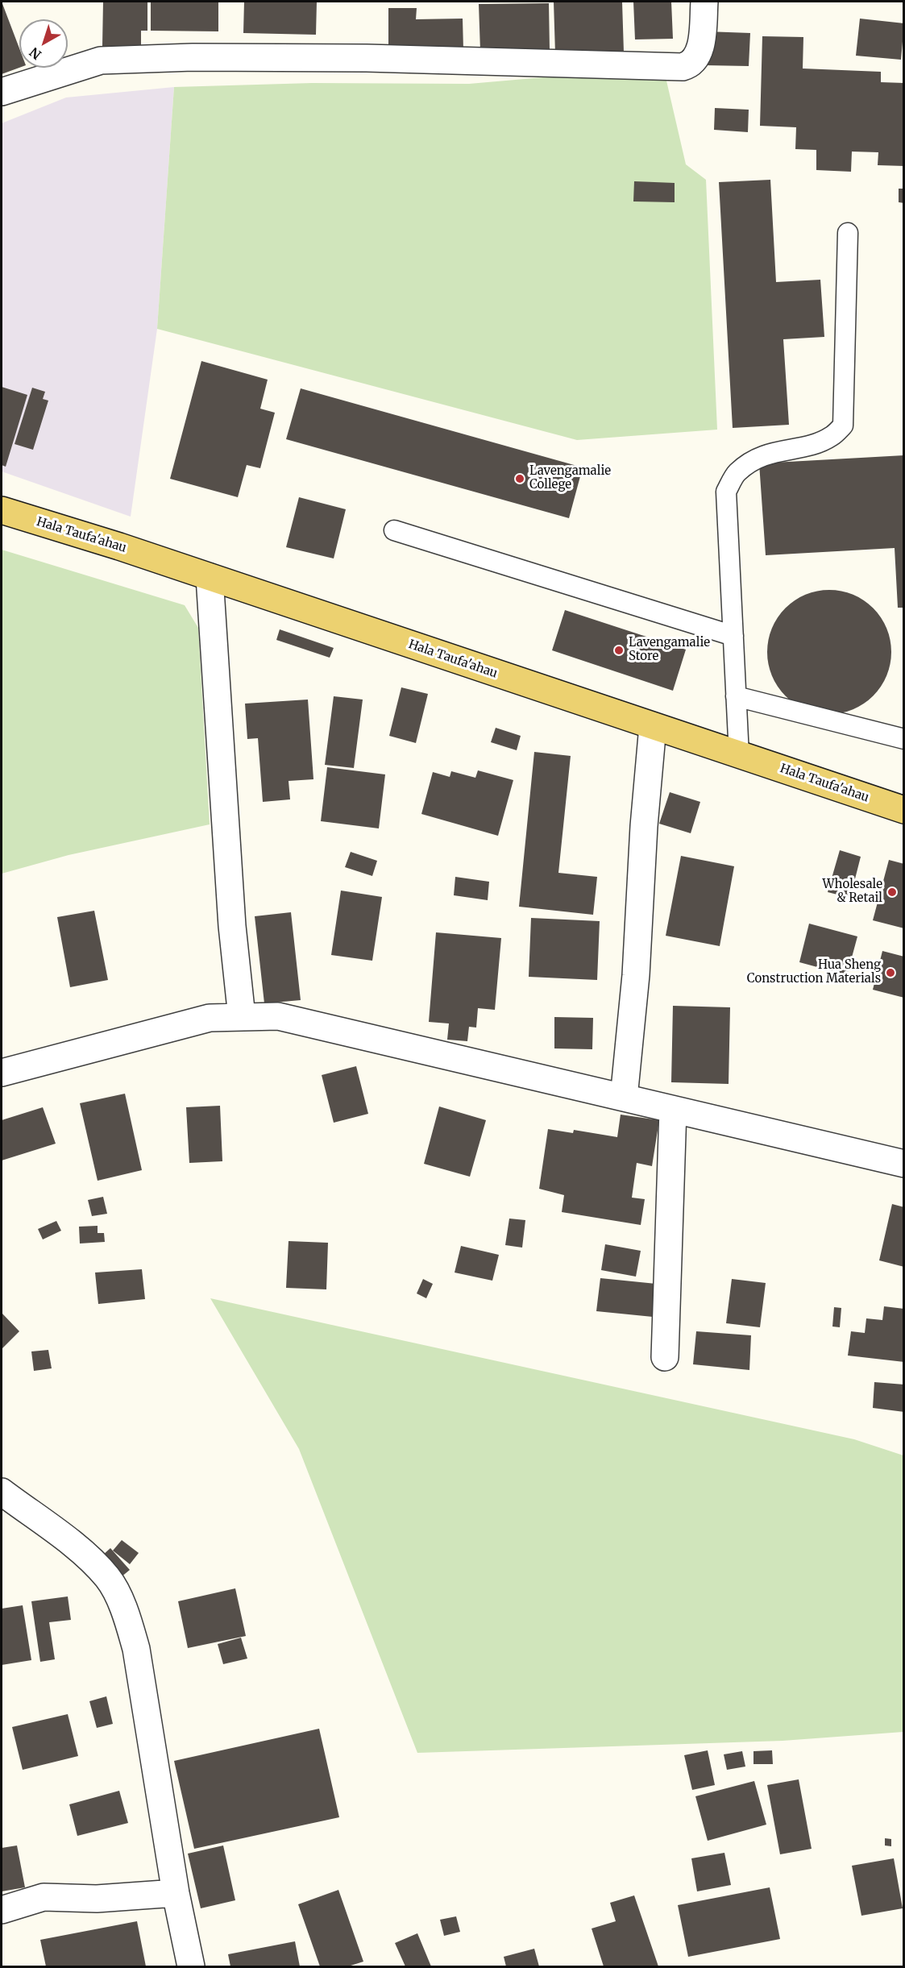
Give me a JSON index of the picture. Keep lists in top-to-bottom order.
{
  "streets": {
    "main road": ["Hala Taufa'ahau"]
  },
  "places": [
    "Lavengamalie College",
    "Lavengamalie Store",
    "Wholesale & Retail",
    "Hua Sheng Construction Materials"
  ],
  "north": "bottom left"
}
